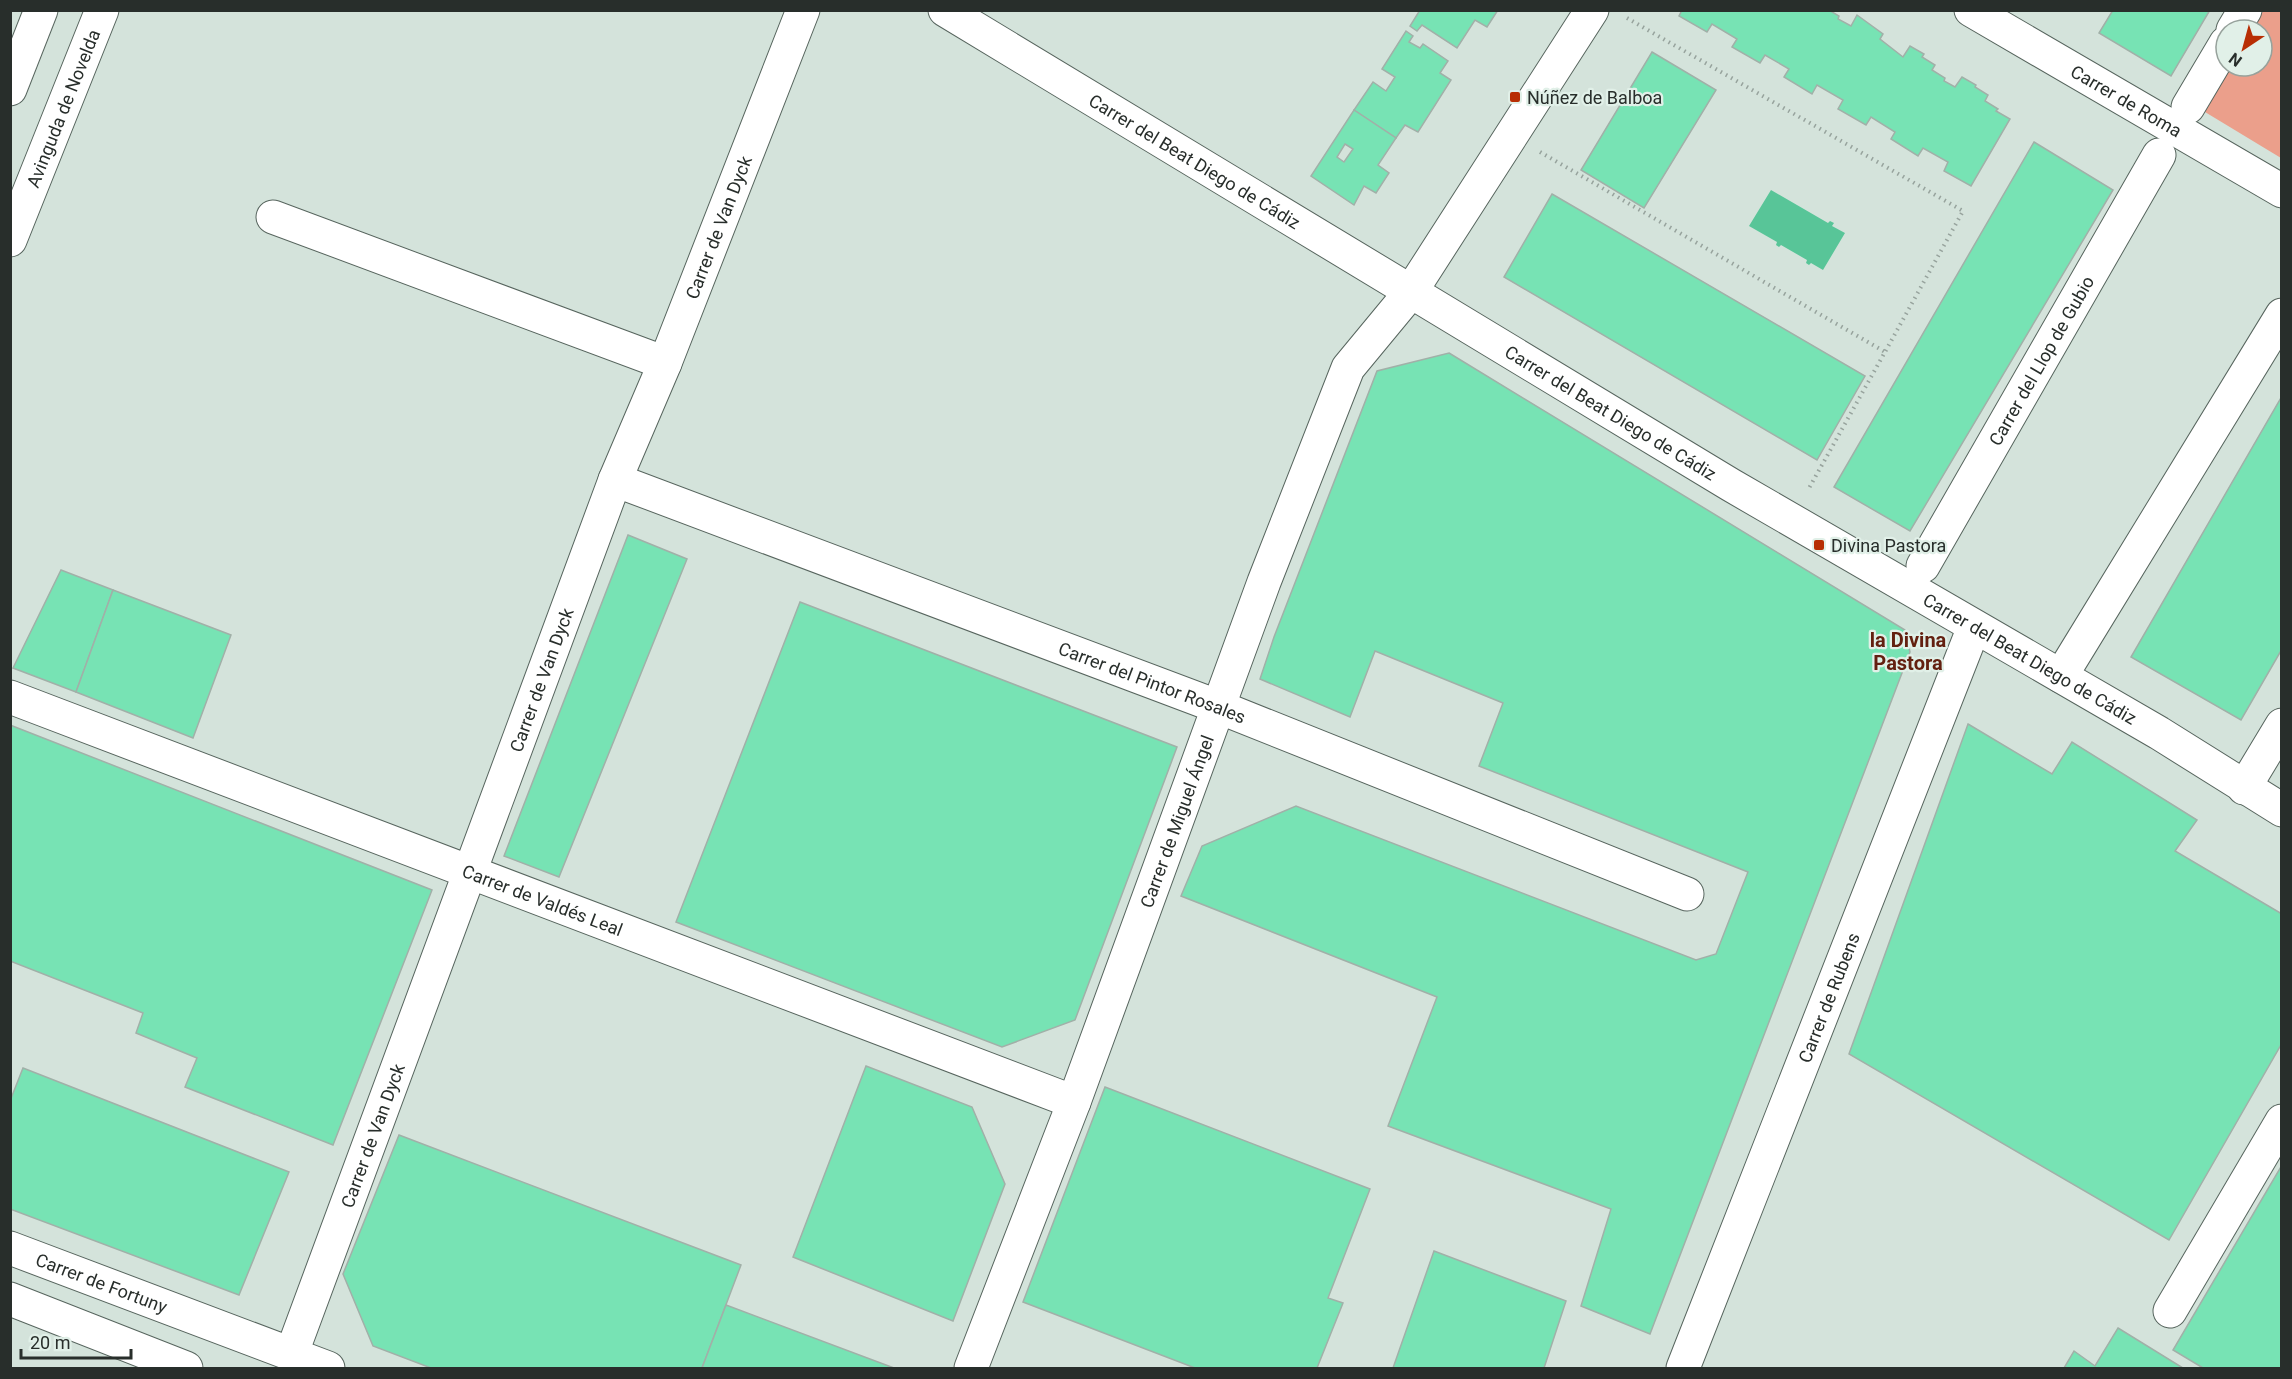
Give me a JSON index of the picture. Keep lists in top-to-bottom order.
{
  "streets": {
    "street": [
      "Carrer de Roma",
      "Avinguda de Novelda",
      "Carrer del Beat Diego de Cádiz",
      "Carrer de Van Dyck",
      "Carrer del Llop de Gubio",
      "Carrer del Pintor Rosales",
      "Carrer de Miguel Ángel",
      "Carrer de Valdés Leal",
      "Carrer de Rubens",
      "Carrer de Fortuny"
    ]
  },
  "crossings": [
    ["Carrer del Beat Diego de Cádiz", "Carrer de Miguel Ángel"],
    ["Carrer del Beat Diego de Cádiz", "Carrer de Rubens"],
    ["Carrer de Van Dyck", "Carrer del Pintor Rosales"],
    ["Carrer de Van Dyck", "Carrer de Valdés Leal"],
    ["Carrer de Van Dyck", "Carrer de Fortuny"],
    ["Carrer del Pintor Rosales", "Carrer de Miguel Ángel"],
    ["Carrer de Miguel Ángel", "Carrer de Valdés Leal"]
  ],
  "districts": ["la Divina Pastora"],
  "places": {
    "transit": ["Núñez de Balboa", "Divina Pastora"]
  },
  "scale_bar": "20 m",
  "north": "bottom left"
}
